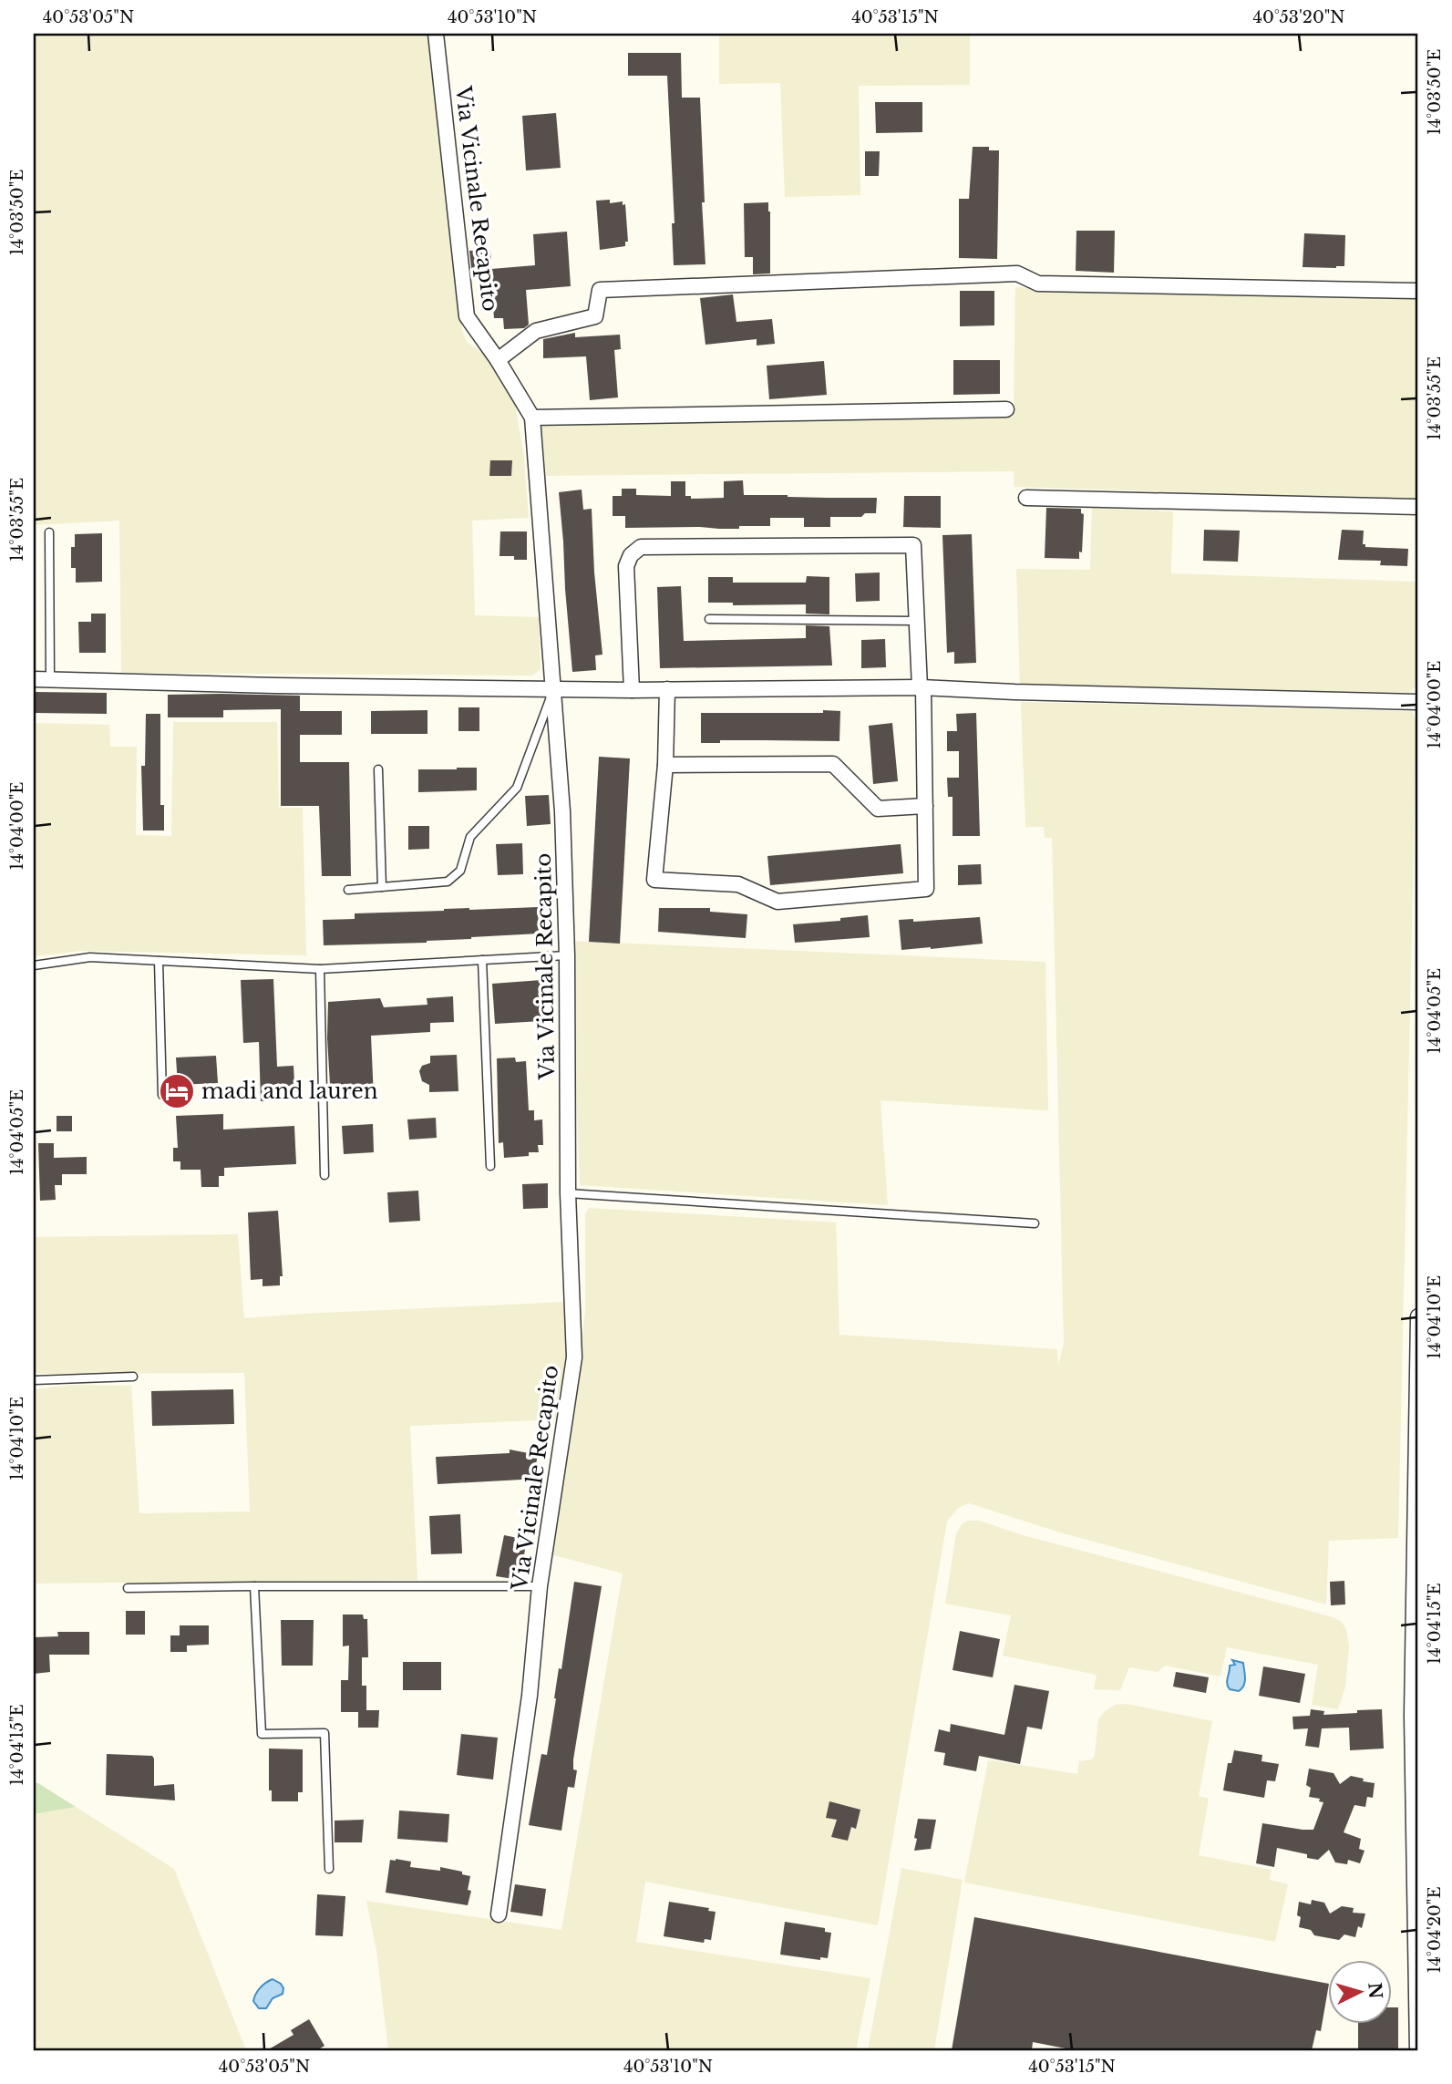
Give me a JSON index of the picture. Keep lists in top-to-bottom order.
{
  "streets": {
    "street": ["Via Vicinale Recapito"]
  },
  "places": {
    "hotel": ["madi and lauren"]
  },
  "north": "right",
  "coordinates": [
    "40°53'05\"N",
    "40°53'10\"N",
    "40°53'15\"N",
    "40°53'20\"N",
    "14°03'50\"E",
    "14°03'55\"E",
    "14°04'00\"E",
    "14°04'05\"E",
    "14°04'10\"E",
    "14°04'15\"E",
    "14°04'20\"E"
  ]
}
